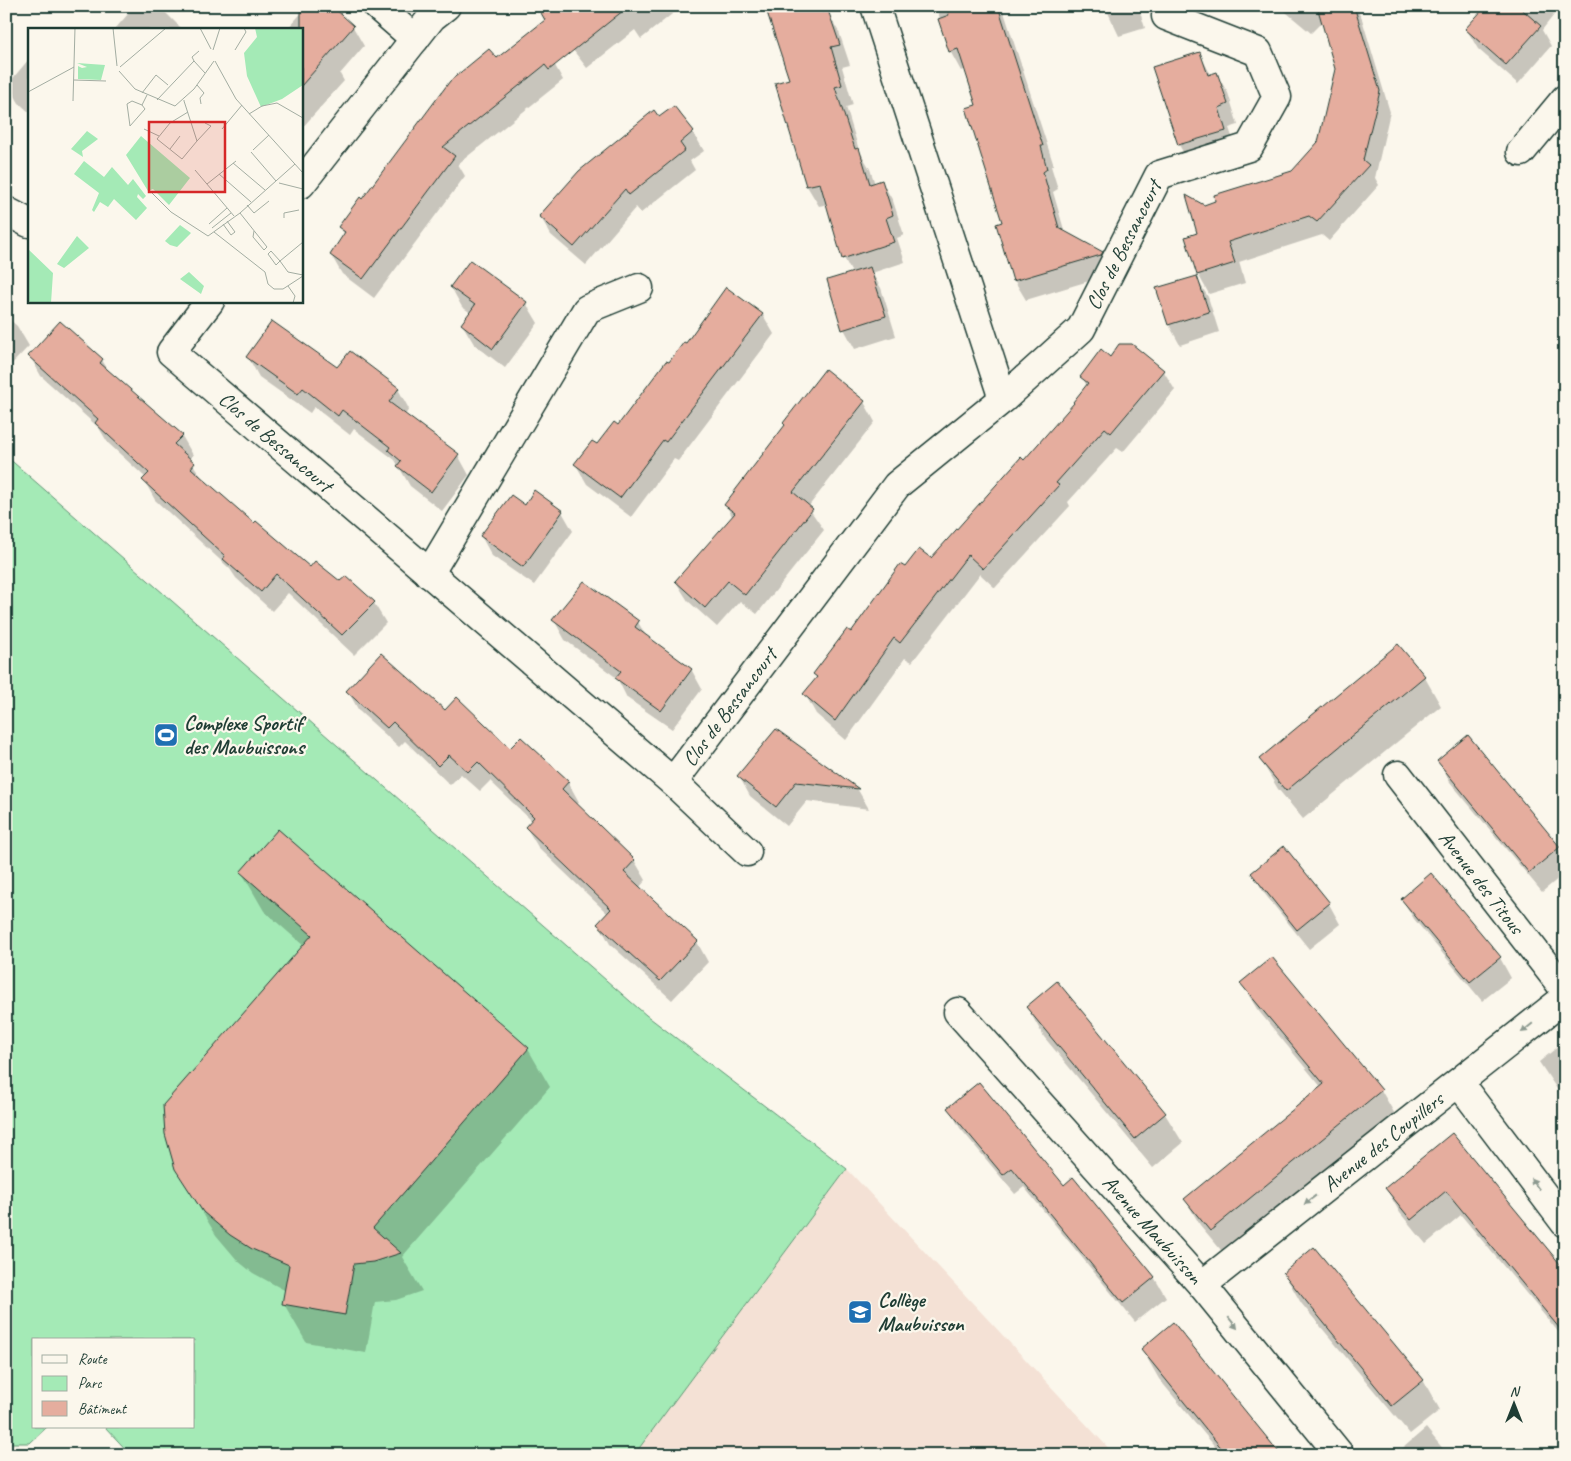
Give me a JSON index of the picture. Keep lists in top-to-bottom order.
{
  "streets": {
    "street": [
      "Clos de Bessancourt",
      "Avenue des Titous",
      "Avenue des Coupillers",
      "Avenue Maubuisson"
    ]
  },
  "crossings": [
    ["Avenue des Coupillers", "Avenue Maubuisson"]
  ],
  "one_way": ["Avenue des Coupillers", "Avenue Maubuisson"],
  "places": {
    "sports": ["Complexe Sportif des Maubuissons"],
    "school or university": ["Collège Maubuisson"]
  },
  "legend": ["Route", "Parc", "Bâtiment"],
  "north": "top"
}
